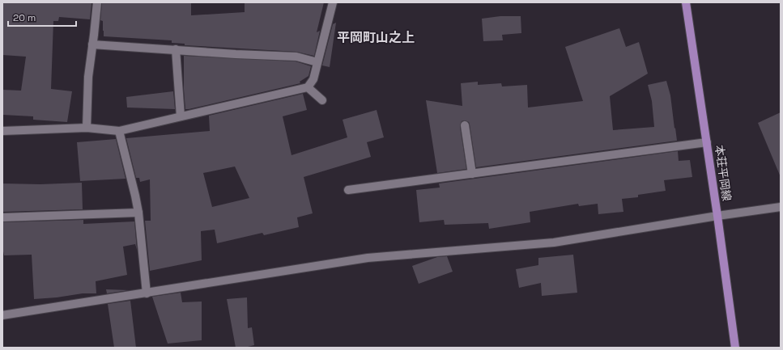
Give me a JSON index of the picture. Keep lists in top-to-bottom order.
{
  "streets": {
    "main road": ["本荘平岡線"]
  },
  "districts": ["平岡町山之上"],
  "scale_bar": "20 m"
}
